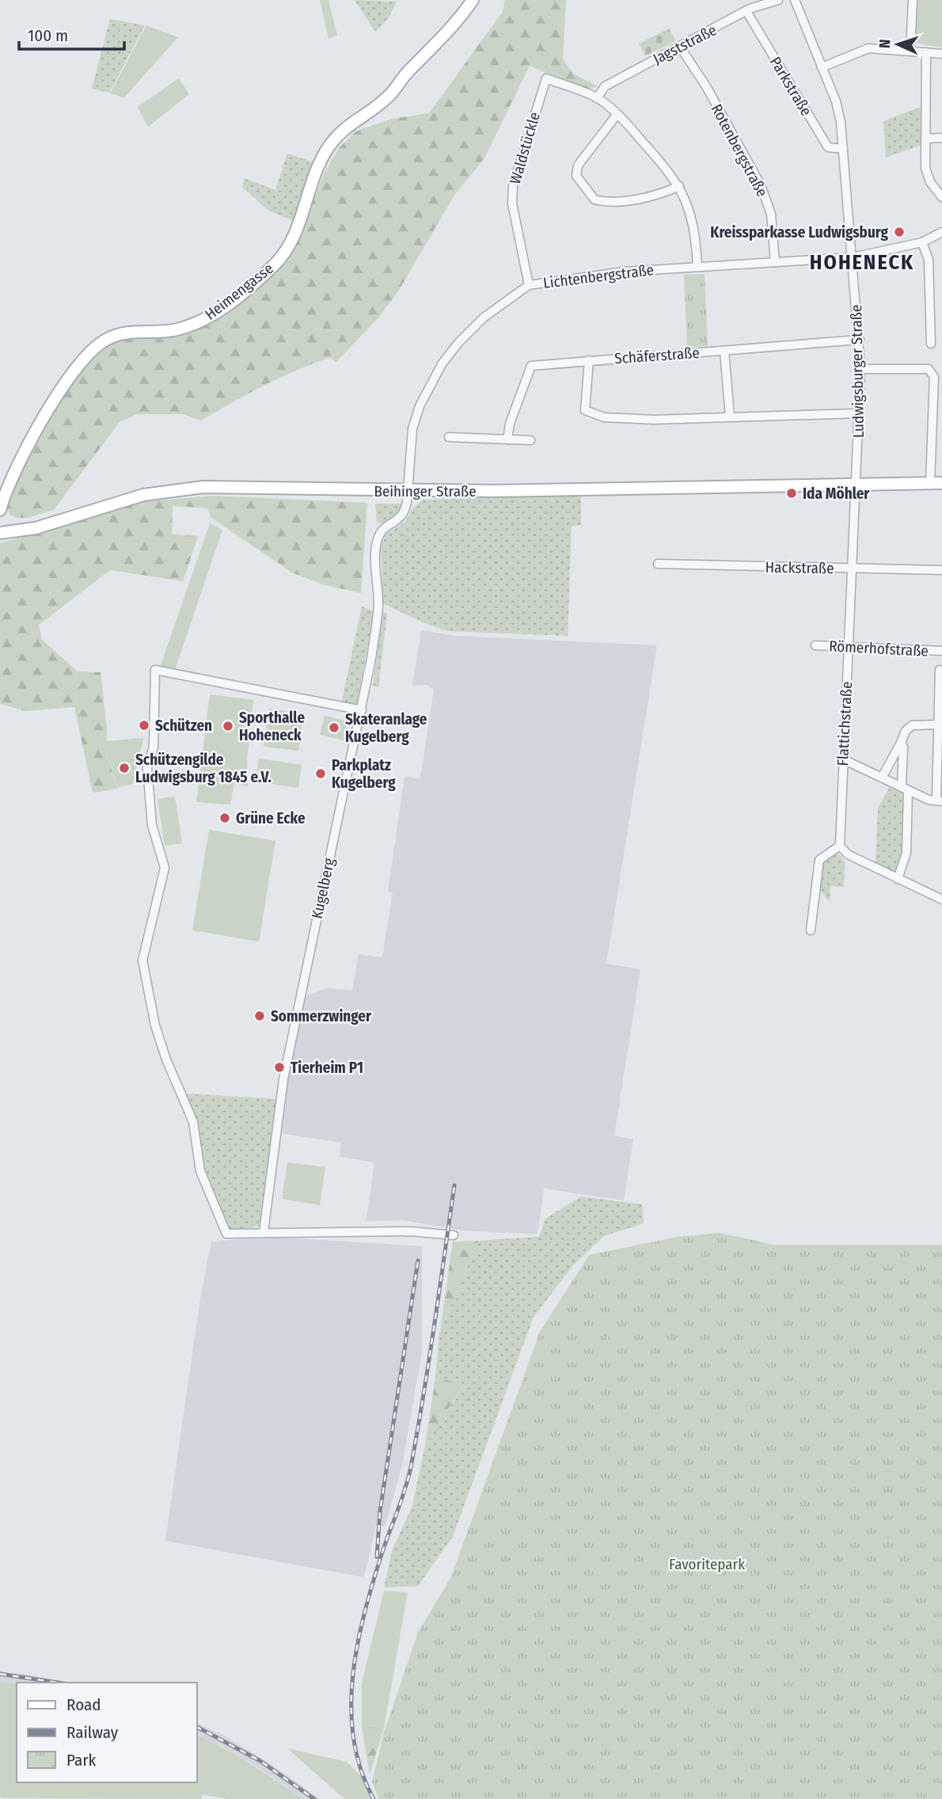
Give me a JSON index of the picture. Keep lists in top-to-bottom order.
{
  "streets": {
    "main road": ["Heimengasse", "Beihinger Straße"],
    "street": [
      "Jagststraße",
      "Parkstraße",
      "Waldstückle",
      "Rotenbergstraße",
      "Lichtenbergstraße",
      "Schäferstraße",
      "Ludwigsburger Straße",
      "Hackstraße",
      "Römerhofstraße",
      "Flattichstraße",
      "Kugelberg"
    ]
  },
  "crossings": [
    ["Jagststraße", "Parkstraße"],
    ["Jagststraße", "Waldstückle"],
    ["Jagststraße", "Rotenbergstraße"],
    ["Parkstraße", "Ludwigsburger Straße"],
    ["Waldstückle", "Lichtenbergstraße"],
    ["Rotenbergstraße", "Lichtenbergstraße"],
    ["Lichtenbergstraße", "Ludwigsburger Straße"],
    ["Lichtenbergstraße", "Beihinger Straße"],
    ["Lichtenbergstraße", "Kugelberg"],
    ["Schäferstraße", "Ludwigsburger Straße"],
    ["Ludwigsburger Straße", "Beihinger Straße"],
    ["Ludwigsburger Straße", "Flattichstraße"],
    ["Beihinger Straße", "Flattichstraße"],
    ["Hackstraße", "Flattichstraße"],
    ["Römerhofstraße", "Flattichstraße"]
  ],
  "districts": ["HOHENECK"],
  "parks": ["Favoritepark"],
  "places": [
    "Kreissparkasse Ludwigsburg",
    "Ida Möhler",
    "Schützen",
    "Sporthalle Hoheneck",
    "Skateranlage Kugelberg",
    "Schützengilde Ludwigsburg 1845 e.V.",
    "Parkplatz Kugelberg",
    "Grüne Ecke",
    "Sommerzwinger",
    "Tierheim P1"
  ],
  "legend": ["Road", "Railway", "Park"],
  "scale_bar": "100 m",
  "north": "left"
}
